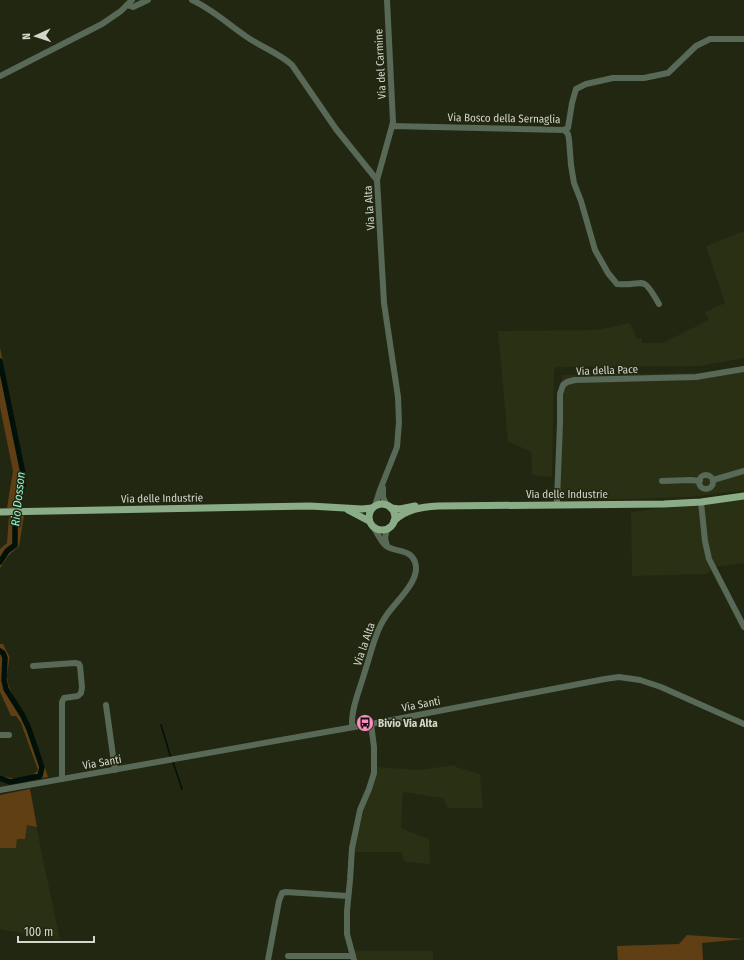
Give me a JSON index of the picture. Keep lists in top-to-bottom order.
{
  "streets": {
    "main road": ["Via delle Industrie"],
    "street": [
      "Via del Carmine",
      "Via Bosco della Sernaglia",
      "Via la Alta",
      "Via della Pace",
      "Via Santi"
    ]
  },
  "crossings": [
    ["Via del Carmine", "Via Bosco della Sernaglia"],
    ["Via la Alta", "Via Santi"],
    ["Via della Pace", "Via delle Industrie"]
  ],
  "water": ["Rio Dosson"],
  "places": {
    "bus stop": ["Bivio Via Alta"]
  },
  "scale_bar": "100 m",
  "north": "left"
}
